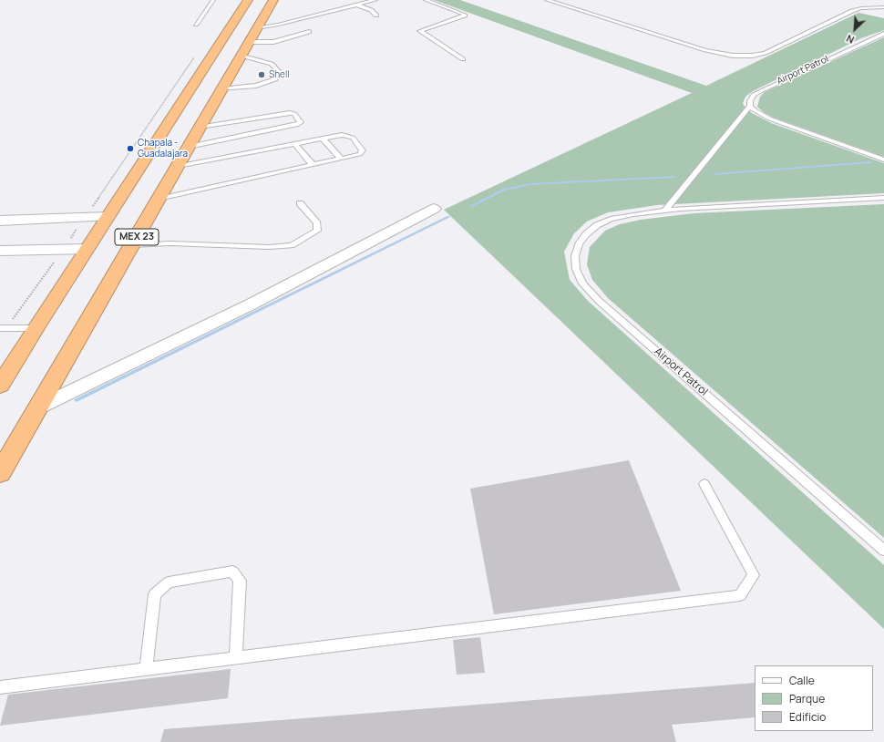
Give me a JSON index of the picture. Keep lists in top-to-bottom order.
{
  "streets": {
    "highway": ["MEX 23"],
    "lane": ["Airport Patrol"]
  },
  "places": ["Shell", "Chapala - Guadalajara"],
  "legend": ["Calle", "Parque", "Edificio"],
  "north": "bottom left"
}
